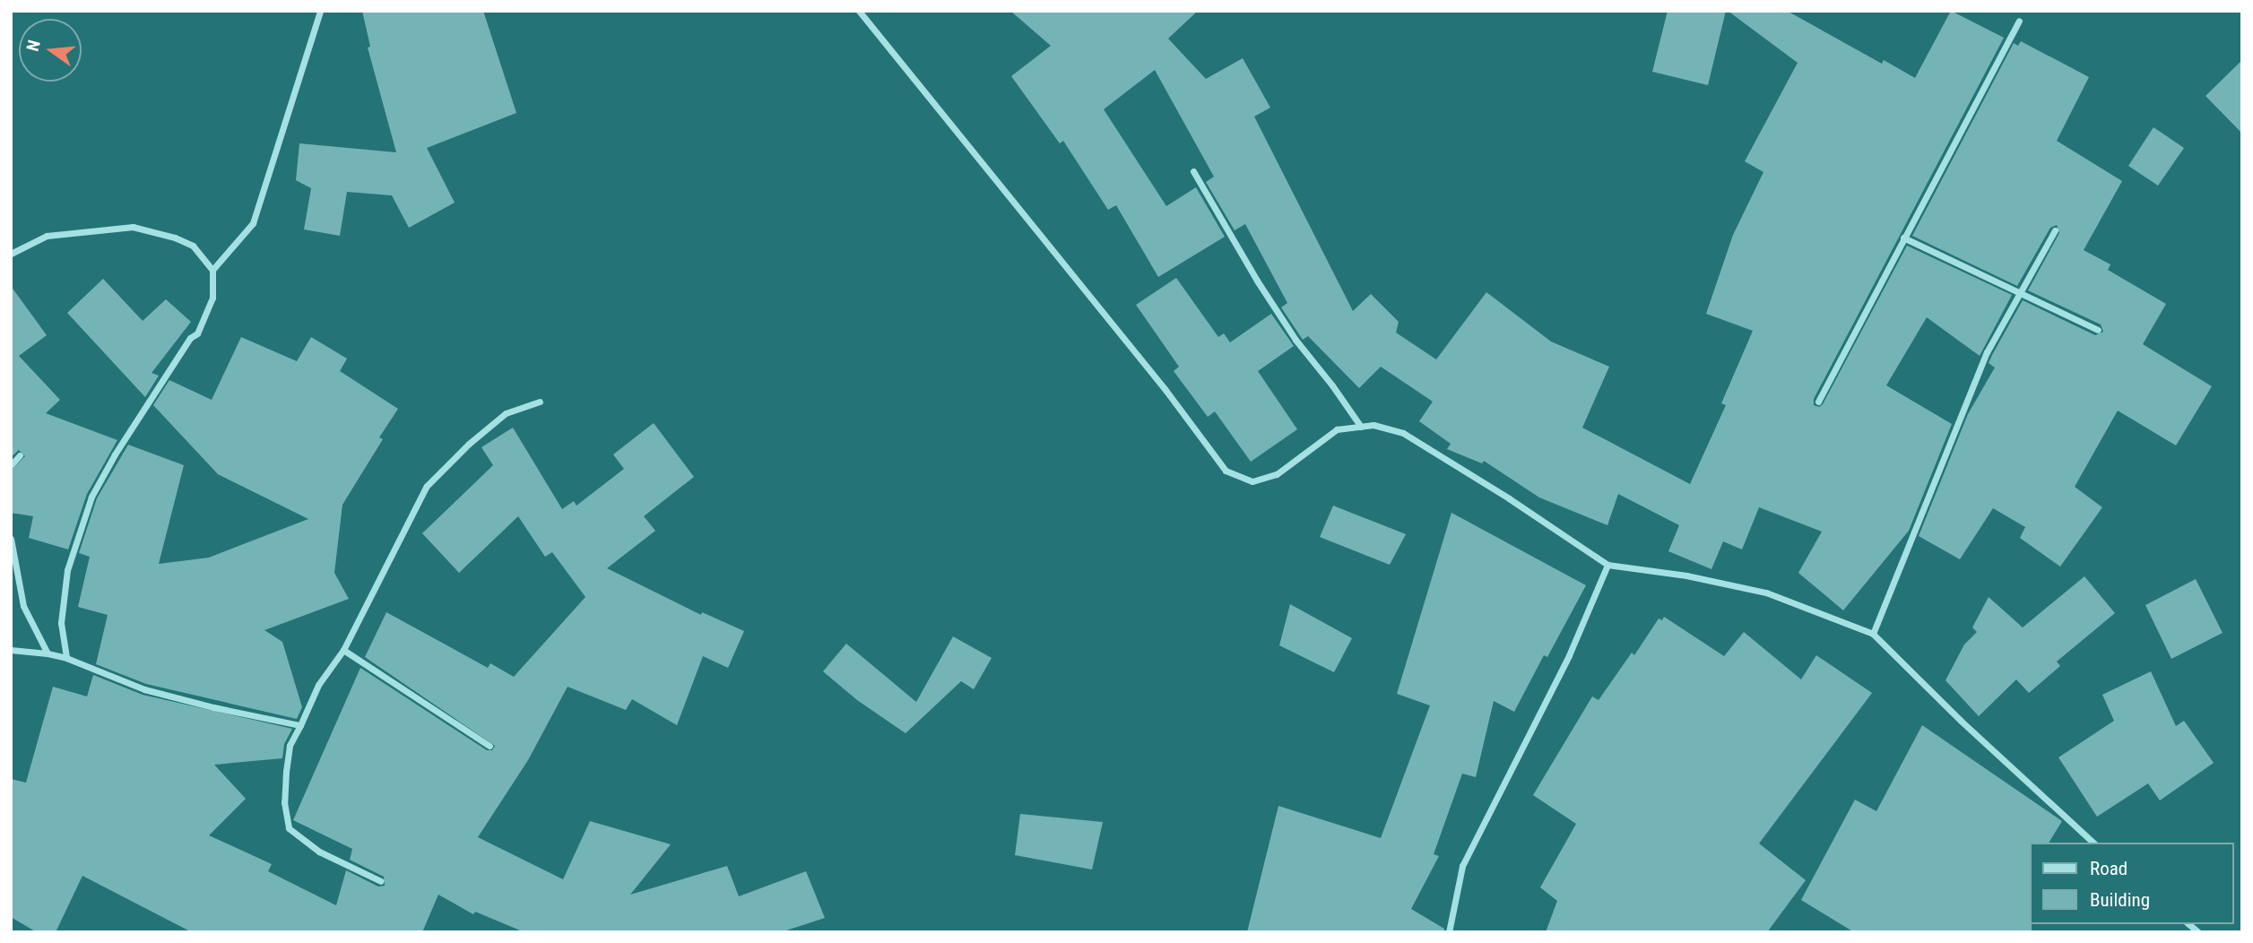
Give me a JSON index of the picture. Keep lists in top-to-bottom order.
{
  "legend": ["Road", "Building"],
  "north": "left"
}
